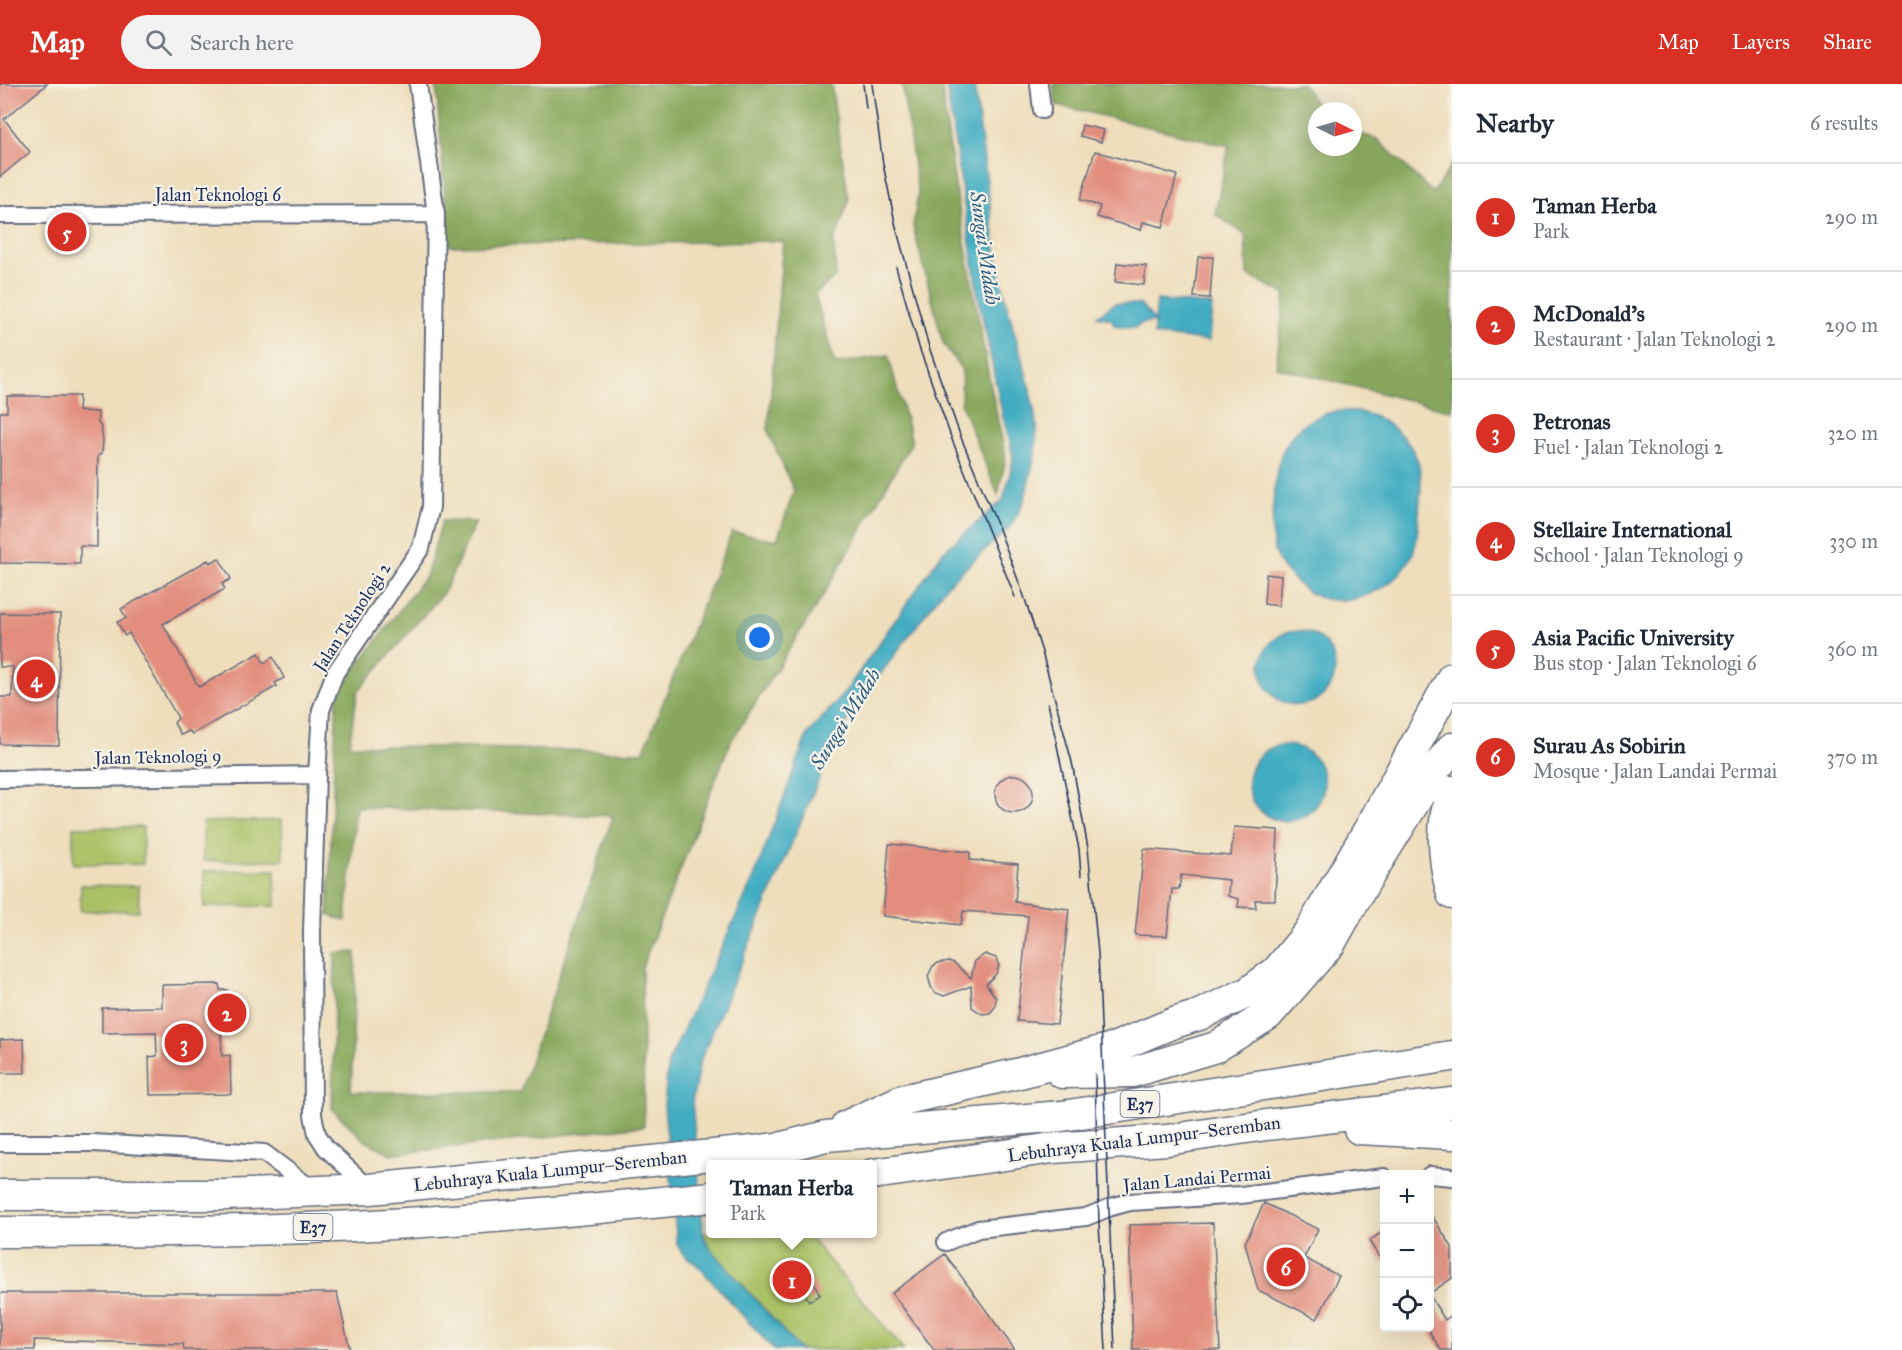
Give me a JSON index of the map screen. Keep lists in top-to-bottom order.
{
  "streets": {
    "highway": ["E37", "Lebuhraya Kuala Lumpur–Seremban"],
    "street": [
      "Jalan Teknologi 6",
      "Jalan Teknologi 2",
      "Jalan Teknologi 9",
      "Jalan Landai Permai"
    ]
  },
  "crossings": [
    ["Jalan Teknologi 6", "Jalan Teknologi 2"],
    ["Jalan Teknologi 2", "Jalan Teknologi 9"],
    ["Jalan Teknologi 2", "Lebuhraya Kuala Lumpur–Seremban"]
  ],
  "water": ["Sungai Midah"],
  "north": "right",
  "page": {
    "header": "Map",
    "search": "Search here",
    "nav": ["Map", "Layers", "Share"],
    "heading": ["Nearby", "6 results"],
    "list": [
      {
        "mark": "1",
        "name": "Taman Herba",
        "note": "Park",
        "value": "290 m"
      },
      {
        "mark": "2",
        "name": "McDonald's",
        "note": "Restaurant · Jalan Teknologi 2",
        "value": "290 m"
      },
      {
        "mark": "3",
        "name": "Petronas",
        "note": "Fuel · Jalan Teknologi 2",
        "value": "320 m"
      },
      {
        "mark": "4",
        "name": "Stellaire International",
        "note": "School · Jalan Teknologi 9",
        "value": "330 m"
      },
      {
        "mark": "5",
        "name": "Asia Pacific University",
        "note": "Bus stop · Jalan Teknologi 6",
        "value": "360 m"
      },
      {
        "mark": "6",
        "name": "Surau As Sobirin",
        "note": "Mosque · Jalan Landai Permai",
        "value": "370 m"
      }
    ],
    "pins": [
      "5",
      "4",
      "2",
      "3",
      "6",
      "1"
    ],
    "popup": ["Taman Herba", "Park"],
    "map_buttons": ["+", "−"]
  }
}
